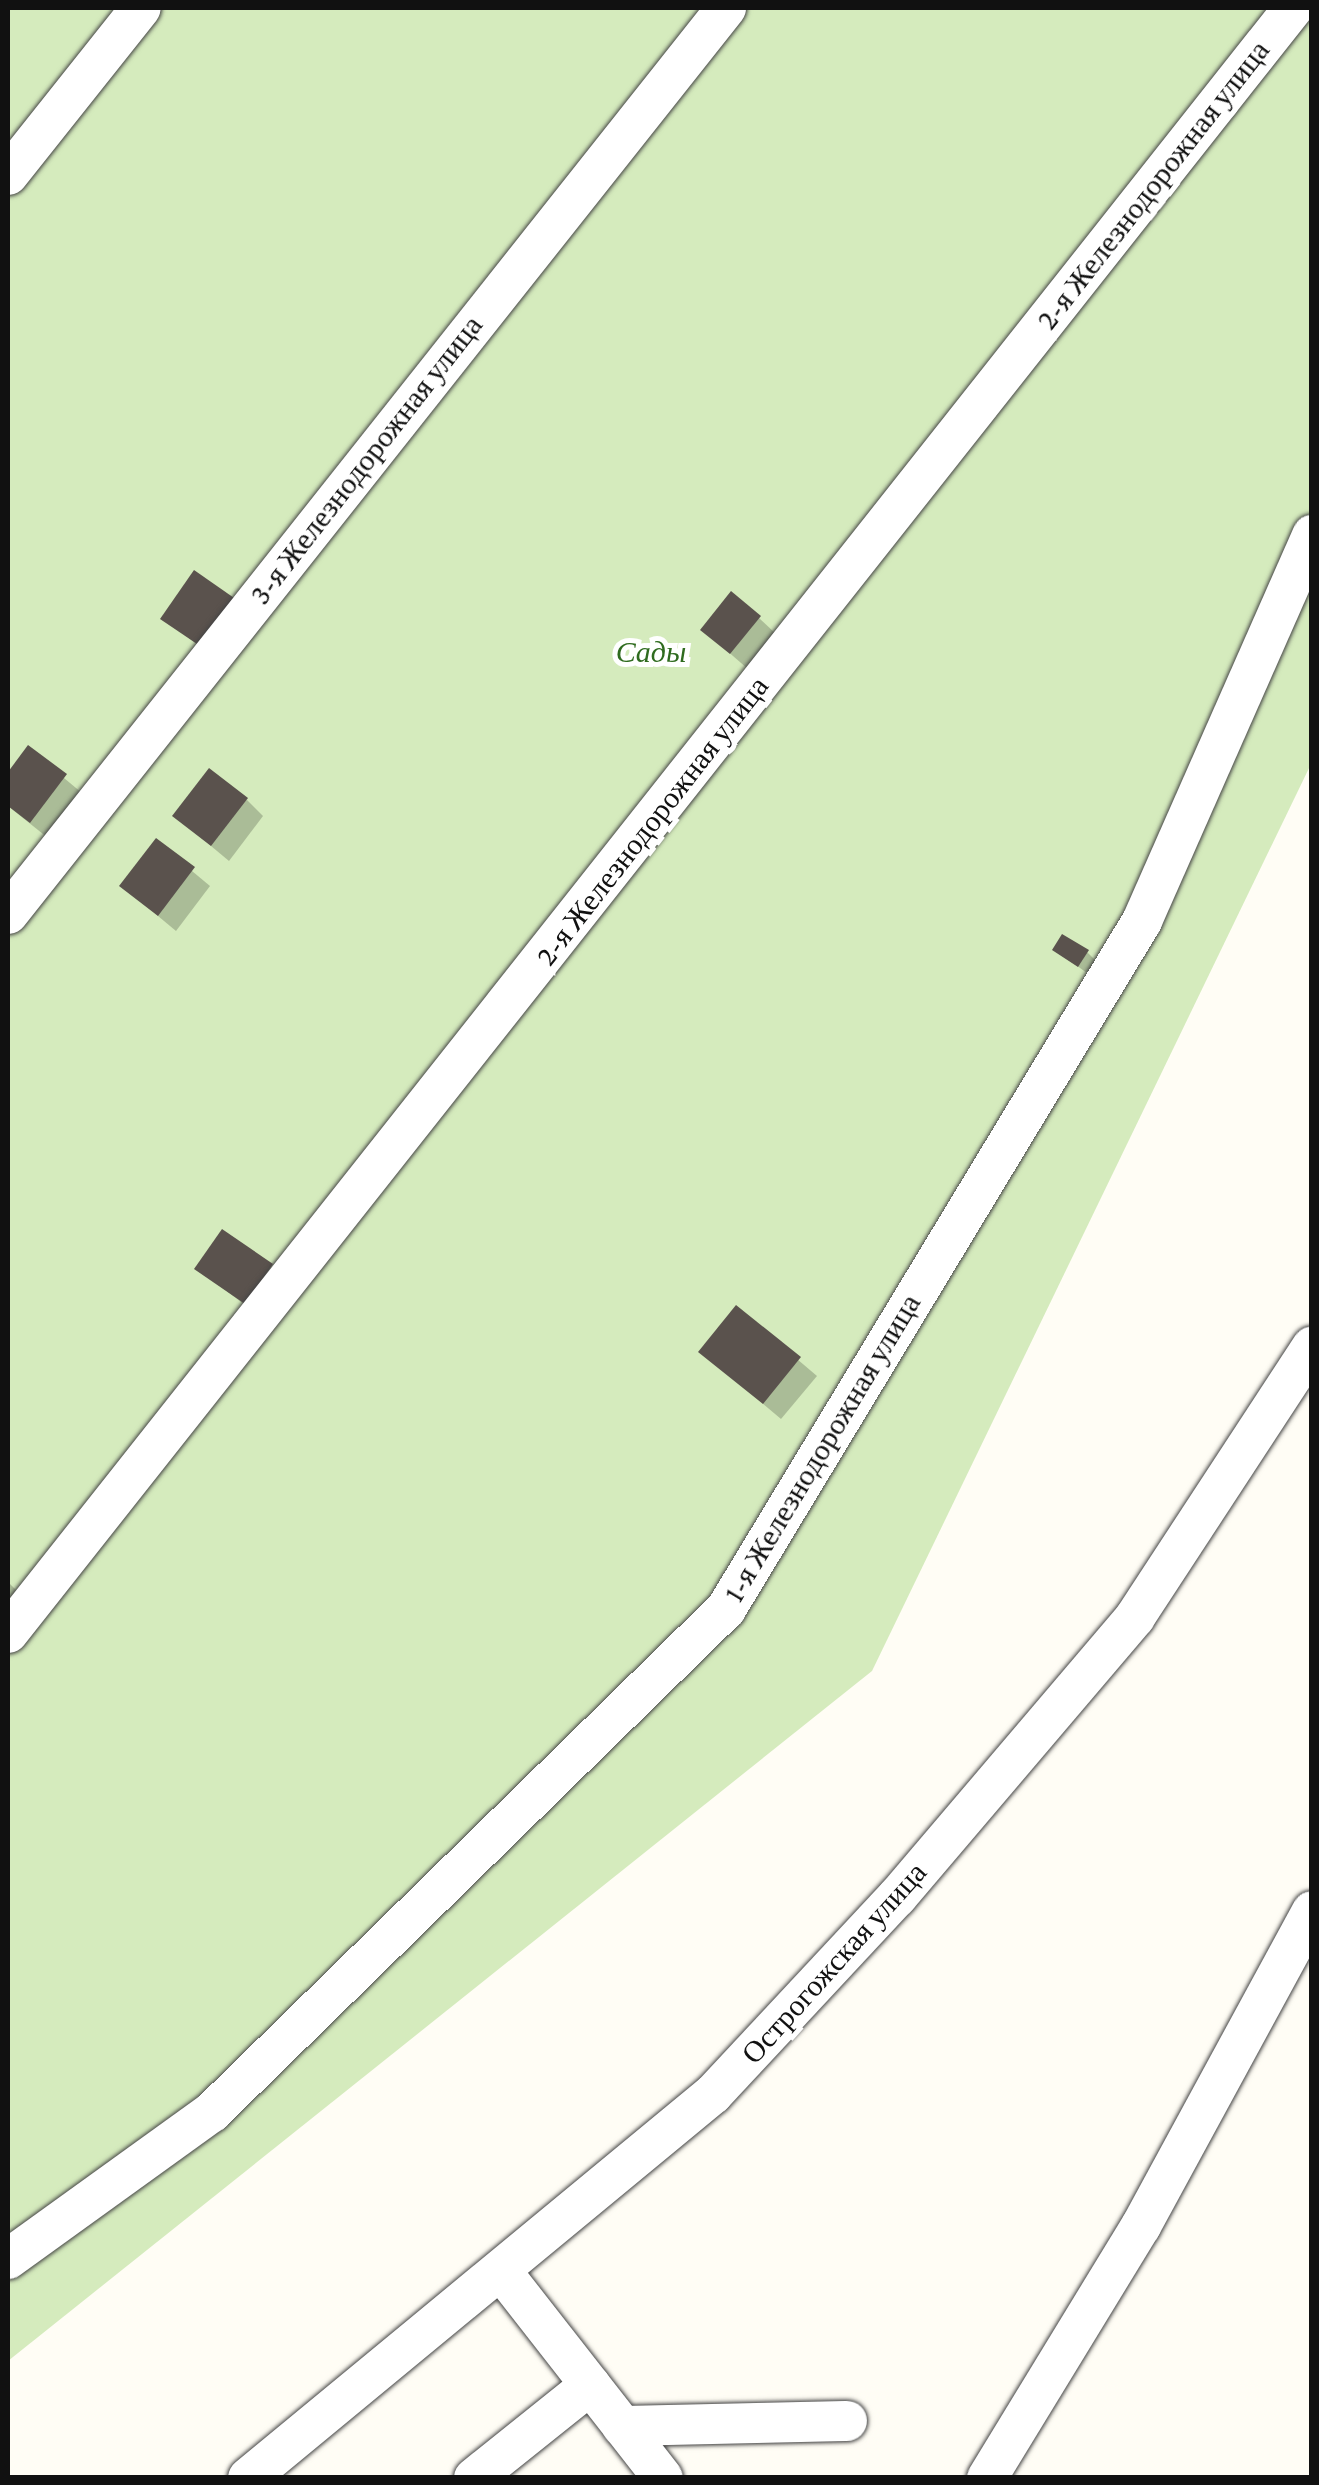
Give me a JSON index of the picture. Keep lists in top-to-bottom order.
{
  "streets": {
    "street": [
      "2-я Железнодорожная улица",
      "3-я Железнодорожная улица",
      "1-я Железнодорожная улица",
      "Острогожская улица"
    ]
  },
  "parks": ["Сады"]
}
